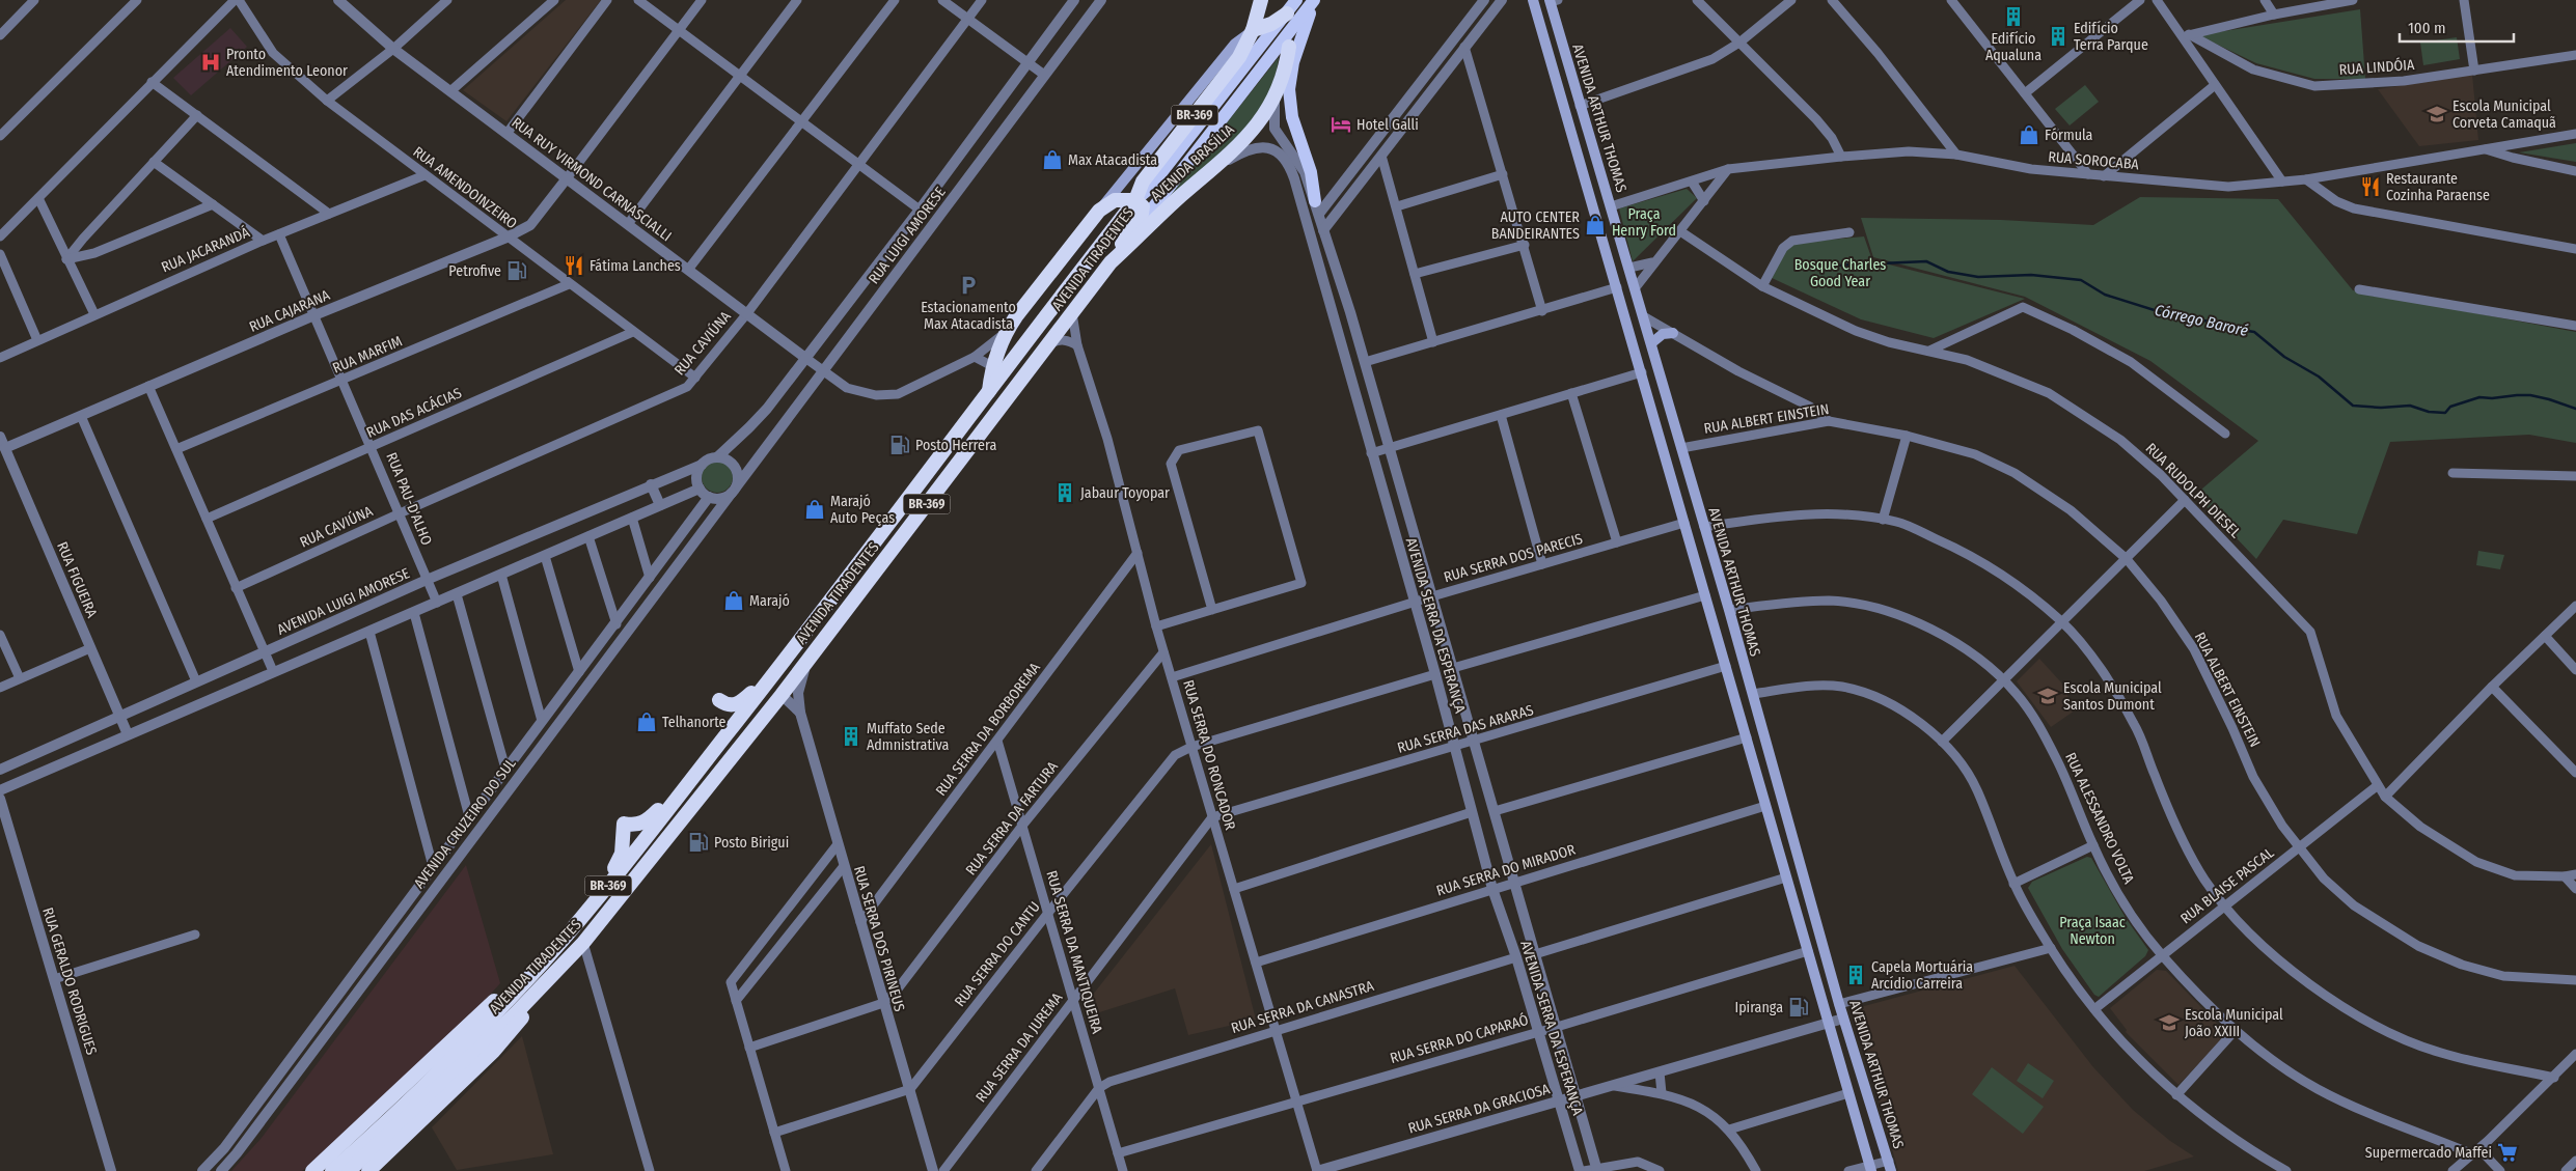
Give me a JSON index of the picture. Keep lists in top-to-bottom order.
{
  "streets": {
    "highway": ["BR-369", "AVENIDA BRASÍLIA", "AVENIDA TIRADENTES"],
    "main road": ["AVENIDA ARTHUR THOMAS"],
    "street": [
      "RUA LINDÓIA",
      "RUA SOROCABA",
      "RUA RUY VIRMOND CARNASCIALLI",
      "RUA AMENDOINZEIRO",
      "RUA LUIGI AMORESE",
      "RUA JACARANDÁ",
      "RUA CAJARANA",
      "RUA CAVIÚNA",
      "RUA MARFIM",
      "RUA DAS ACÁCIAS",
      "RUA ALBERT EINSTEIN",
      "RUA RUDOLPH DIESEL",
      "RUA PAU-D'ALHO",
      "RUA SERRA DOS PARECIS",
      "RUA FIGUEIRA",
      "AVENIDA LUIGI AMORESE",
      "AVENIDA SERRA DA ESPERANÇA",
      "RUA SERRA DA BORBOREMA",
      "RUA SERRA DAS ARARAS",
      "RUA SERRA DO RONCADOR",
      "RUA SERRA DA FARTURA",
      "RUA ALESSANDRO VOLTA",
      "AVENIDA CRUZEIRO DO SUL",
      "RUA SERRA DO MIRADOR",
      "RUA BLAISE PASCAL",
      "RUA SERRA DOS PIRINEUS",
      "RUA SERRA DA MANTIQUEIRA",
      "RUA SERRA DO CANTU",
      "RUA GERALDO RODRIGUES",
      "RUA SERRA DA CANASTRA",
      "RUA SERRA DO CAPARAÓ",
      "RUA SERRA DA JUREMA",
      "RUA SERRA DA GRACIOSA"
    ]
  },
  "crossings": [
    ["BR-369", "AVENIDA TIRADENTES"],
    ["AVENIDA ARTHUR THOMAS", "RUA SOROCABA"],
    ["AVENIDA ARTHUR THOMAS", "RUA ALBERT EINSTEIN"],
    ["AVENIDA ARTHUR THOMAS", "RUA SERRA DOS PARECIS"],
    ["AVENIDA ARTHUR THOMAS", "RUA SERRA DAS ARARAS"],
    ["AVENIDA ARTHUR THOMAS", "RUA ALESSANDRO VOLTA"],
    ["AVENIDA ARTHUR THOMAS", "RUA SERRA DO MIRADOR"],
    ["AVENIDA ARTHUR THOMAS", "RUA SERRA DO CAPARAÓ"],
    ["AVENIDA ARTHUR THOMAS", "RUA SERRA DA GRACIOSA"],
    ["AVENIDA BRASÍLIA", "AVENIDA TIRADENTES"],
    ["AVENIDA BRASÍLIA", "AVENIDA SERRA DA ESPERANÇA"],
    ["RUA RUY VIRMOND CARNASCIALLI", "RUA LUIGI AMORESE"],
    ["RUA RUY VIRMOND CARNASCIALLI", "RUA CAJARANA"],
    ["RUA RUY VIRMOND CARNASCIALLI", "RUA CAVIÚNA"],
    ["RUA AMENDOINZEIRO", "RUA JACARANDÁ"],
    ["RUA AMENDOINZEIRO", "RUA CAJARANA"],
    ["RUA AMENDOINZEIRO", "RUA CAVIÚNA"],
    ["RUA AMENDOINZEIRO", "RUA MARFIM"],
    ["RUA AMENDOINZEIRO", "RUA DAS ACÁCIAS"],
    ["RUA LUIGI AMORESE", "AVENIDA LUIGI AMORESE"],
    ["RUA LUIGI AMORESE", "AVENIDA CRUZEIRO DO SUL"],
    ["RUA JACARANDÁ", "RUA PAU-D'ALHO"],
    ["AVENIDA TIRADENTES", "RUA SERRA DO RONCADOR"],
    ["AVENIDA TIRADENTES", "RUA SERRA DOS PIRINEUS"],
    ["RUA CAJARANA", "RUA PAU-D'ALHO"],
    ["RUA CAJARANA", "RUA FIGUEIRA"],
    ["RUA CAVIÚNA", "RUA PAU-D'ALHO"],
    ["RUA MARFIM", "RUA PAU-D'ALHO"],
    ["RUA DAS ACÁCIAS", "RUA PAU-D'ALHO"],
    ["RUA ALBERT EINSTEIN", "RUA BLAISE PASCAL"],
    ["RUA RUDOLPH DIESEL", "RUA BLAISE PASCAL"],
    ["RUA PAU-D'ALHO", "AVENIDA LUIGI AMORESE"],
    ["RUA SERRA DOS PARECIS", "AVENIDA SERRA DA ESPERANÇA"],
    ["RUA SERRA DOS PARECIS", "RUA SERRA DO RONCADOR"],
    ["RUA FIGUEIRA", "AVENIDA LUIGI AMORESE"],
    ["AVENIDA LUIGI AMORESE", "AVENIDA CRUZEIRO DO SUL"],
    ["AVENIDA SERRA DA ESPERANÇA", "RUA SERRA DAS ARARAS"],
    ["AVENIDA SERRA DA ESPERANÇA", "RUA SERRA DO MIRADOR"],
    ["AVENIDA SERRA DA ESPERANÇA", "RUA SERRA DO CANTU"],
    ["AVENIDA SERRA DA ESPERANÇA", "RUA SERRA DA CANASTRA"],
    ["AVENIDA SERRA DA ESPERANÇA", "RUA SERRA DO CAPARAÓ"],
    ["AVENIDA SERRA DA ESPERANÇA", "RUA SERRA DA GRACIOSA"],
    ["RUA SERRA DA BORBOREMA", "RUA SERRA DO RONCADOR"],
    ["RUA SERRA DA BORBOREMA", "RUA SERRA DOS PIRINEUS"],
    ["RUA SERRA DA BORBOREMA", "RUA SERRA DA MANTIQUEIRA"],
    ["RUA SERRA DAS ARARAS", "RUA SERRA DO RONCADOR"],
    ["RUA SERRA DAS ARARAS", "RUA SERRA DA JUREMA"],
    ["RUA SERRA DO RONCADOR", "RUA SERRA DA FARTURA"],
    ["RUA SERRA DO RONCADOR", "RUA SERRA DO MIRADOR"],
    ["RUA SERRA DO RONCADOR", "RUA SERRA DO CANTU"],
    ["RUA SERRA DO RONCADOR", "RUA SERRA DA CANASTRA"],
    ["RUA SERRA DO RONCADOR", "RUA SERRA DO CAPARAÓ"],
    ["RUA SERRA DO RONCADOR", "RUA SERRA DA JUREMA"],
    ["RUA SERRA DO RONCADOR", "RUA SERRA DA GRACIOSA"],
    ["RUA SERRA DA FARTURA", "RUA SERRA DOS PIRINEUS"],
    ["RUA SERRA DA FARTURA", "RUA SERRA DA MANTIQUEIRA"],
    ["RUA ALESSANDRO VOLTA", "RUA BLAISE PASCAL"],
    ["RUA SERRA DOS PIRINEUS", "RUA SERRA DO CANTU"],
    ["RUA SERRA DA MANTIQUEIRA", "RUA SERRA DO CANTU"],
    ["RUA SERRA DA MANTIQUEIRA", "RUA SERRA DA CANASTRA"],
    ["RUA SERRA DA MANTIQUEIRA", "RUA SERRA DO CAPARAÓ"],
    ["RUA SERRA DA MANTIQUEIRA", "RUA SERRA DA JUREMA"]
  ],
  "water": ["Córrego Baroré"],
  "parks": ["Praça Henry Ford", "Bosque Charles Good Year", "Praça Isaac Newton"],
  "places": {
    "building": [
      "Edifício Aqualuna",
      "Edifício Terra Parque",
      "Jabaur Toyopar",
      "Muffato Sede Admnistrativa",
      "Capela Mortuária Arcídio Carreira"
    ],
    "hospital": ["Pronto Atendimento Leonor"],
    "school or university": ["Escola Municipal Corveta Camaquã", "Escola Municipal Santos Dumont", "Escola Municipal João XXIII"],
    "hotel": ["Hotel Galli"],
    "shop": [
      "Fórmula",
      "Max Atacadista",
      "AUTO CENTER BANDEIRANTES",
      "Marajó Auto Peças",
      "Marajó",
      "Telhanorte"
    ],
    "restaurant": ["Restaurante Cozinha Paraense", "Fátima Lanches"],
    "fuel station": [
      "Petrofive",
      "Posto Herrera",
      "Posto Birigui",
      "Ipiranga"
    ],
    "parking": ["Estacionamento Max Atacadista"],
    "supermarket": ["Supermercado Maffei"]
  },
  "scale_bar": "100 m"
}
